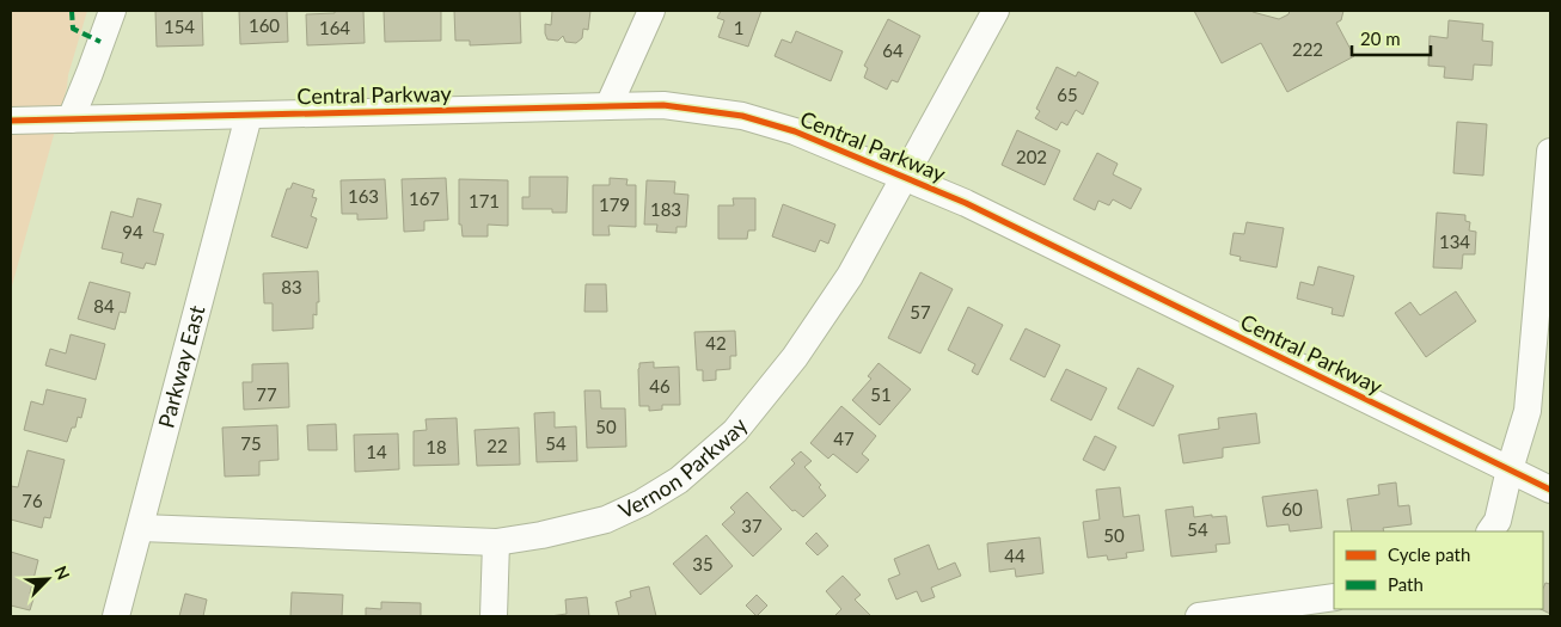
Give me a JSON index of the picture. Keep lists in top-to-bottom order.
{
  "streets": {
    "street": ["Central Parkway", "Parkway East", "Vernon Parkway"]
  },
  "crossings": [
    ["Central Parkway", "Parkway East"],
    ["Central Parkway", "Vernon Parkway"],
    ["Parkway East", "Vernon Parkway"]
  ],
  "house_numbers": [
    "160",
    "154",
    "164",
    "1",
    "222",
    "64",
    "65",
    "202",
    "163",
    "167",
    "171",
    "179",
    "183",
    "94",
    "134",
    "83",
    "84",
    "57",
    "42",
    "46",
    "77",
    "51",
    "50",
    "47",
    "75",
    "54",
    "22",
    "18",
    "14",
    "76",
    "60",
    "37",
    "54",
    "50",
    "44",
    "35"
  ],
  "legend": ["Cycle path", "Path"],
  "scale_bar": "20 m",
  "north": "top right"
}
